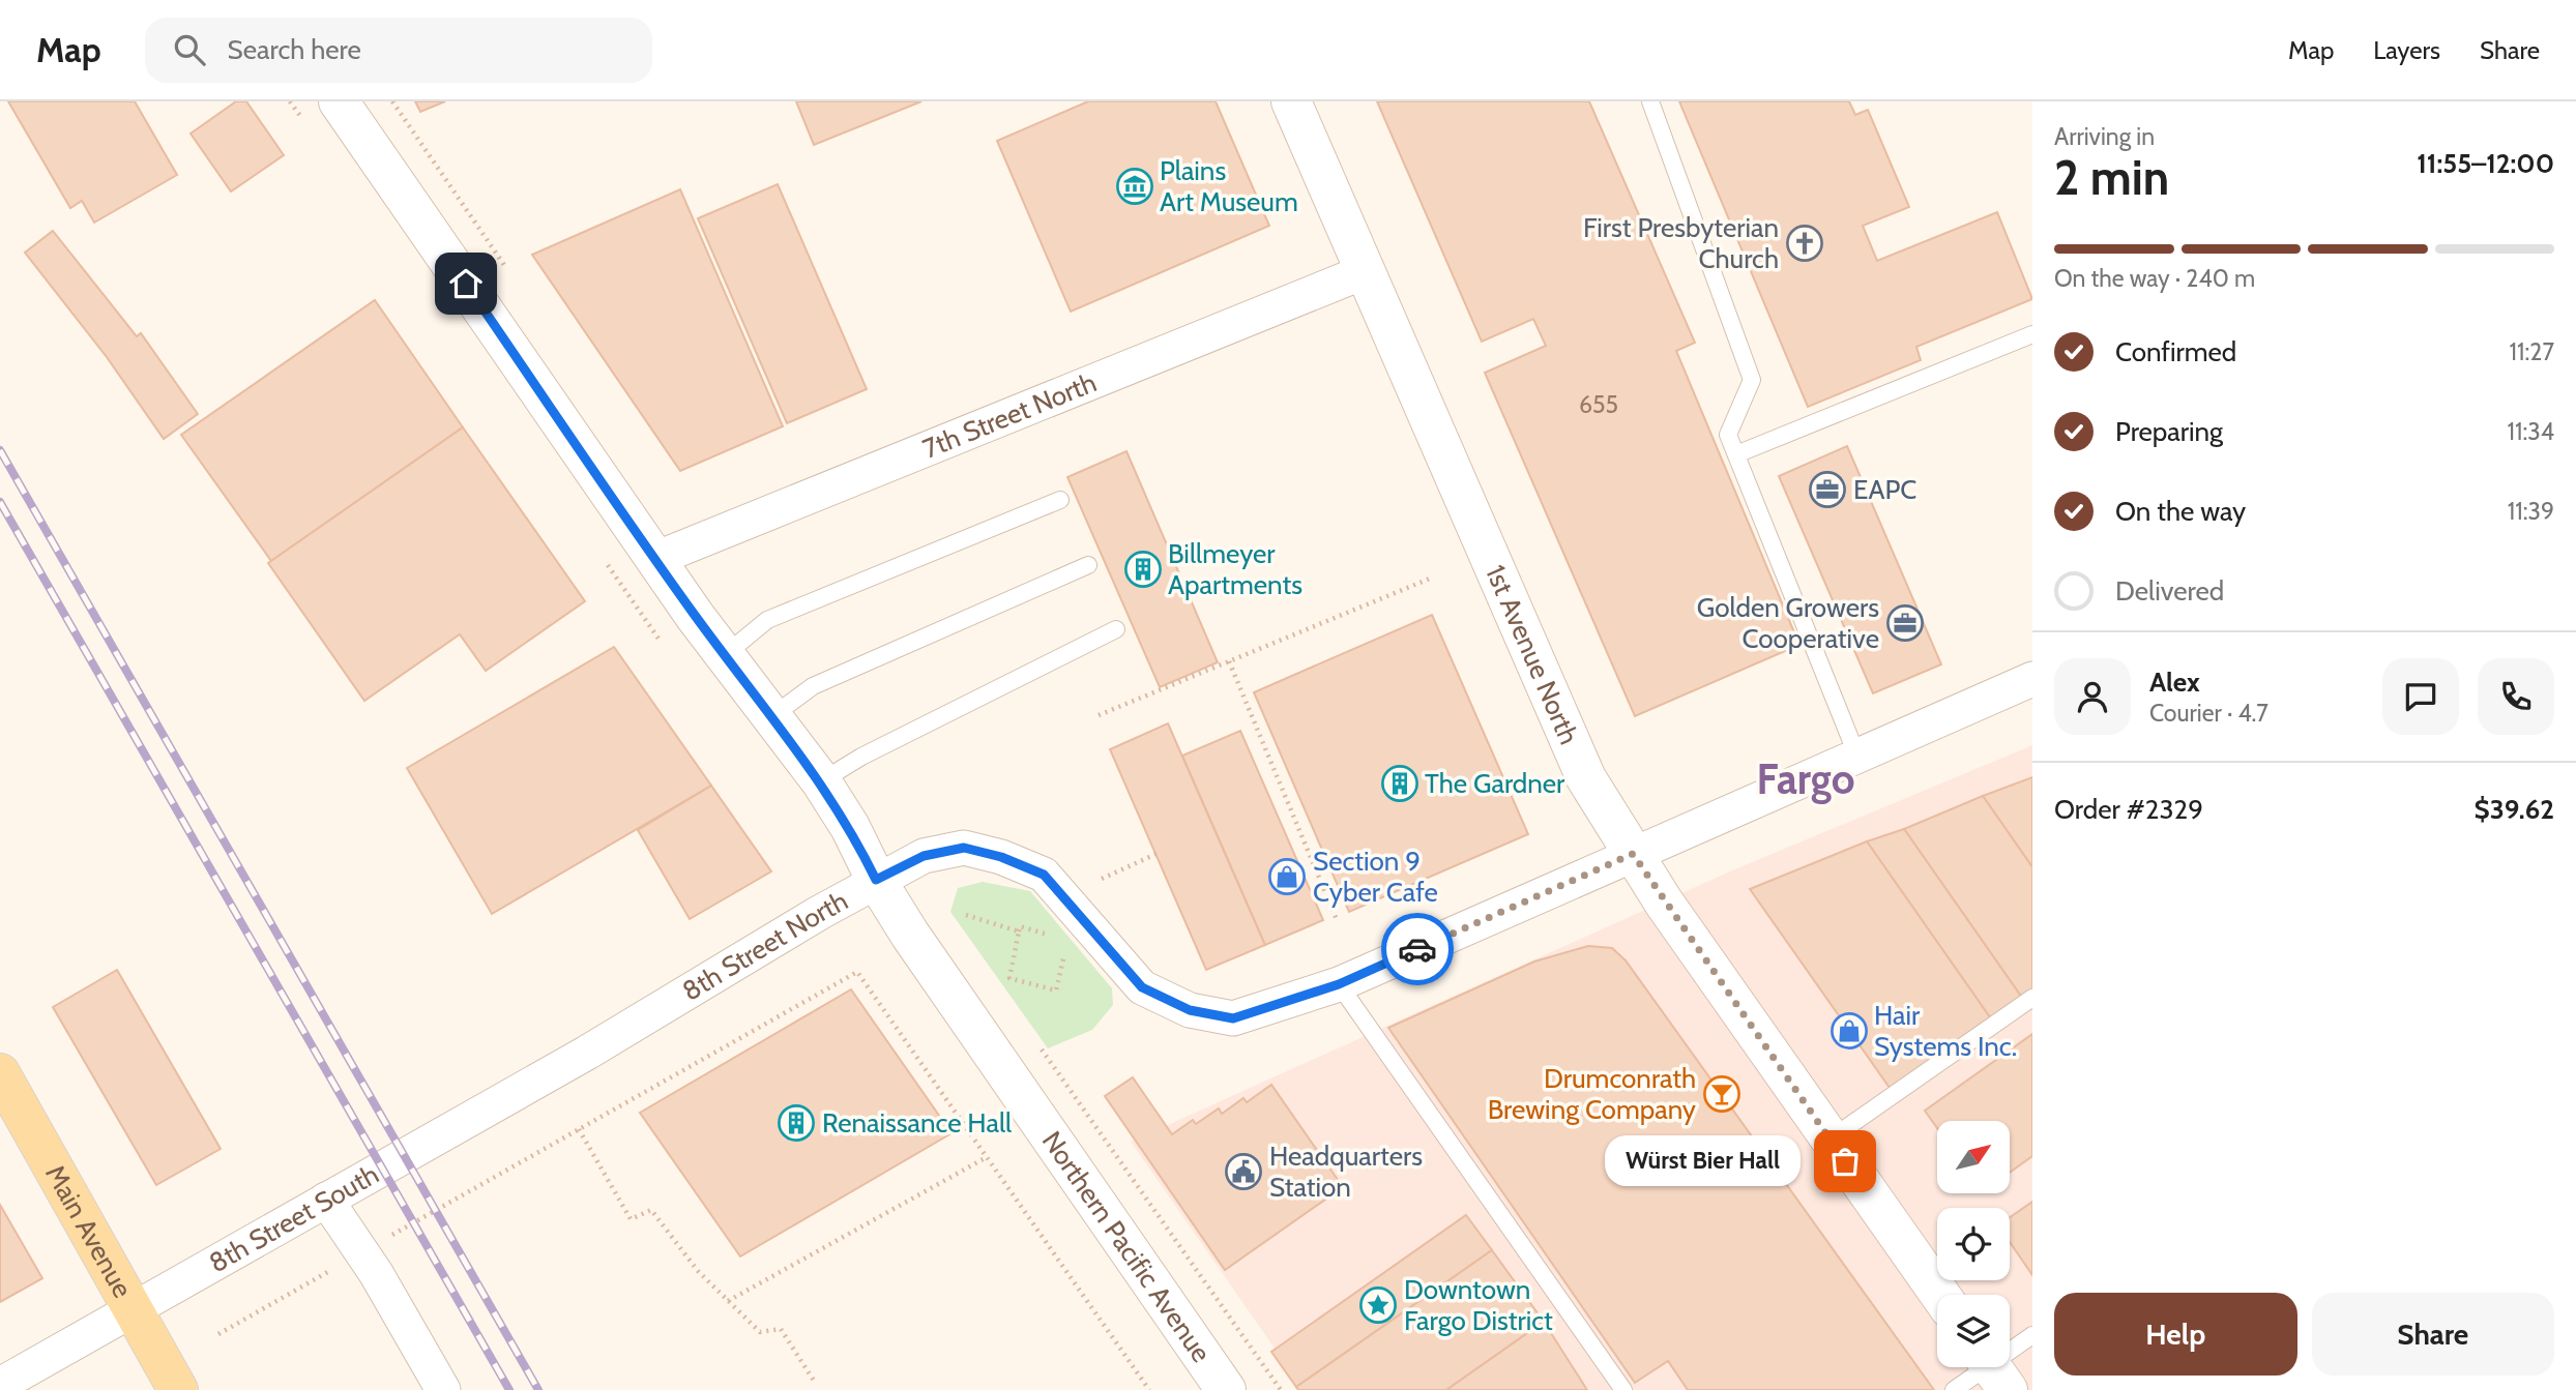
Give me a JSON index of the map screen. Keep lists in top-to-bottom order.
{
  "streets": {
    "main road": ["Main Avenue"],
    "street": [
      "7th Street North",
      "1st Avenue North",
      "8th Street North",
      "8th Street South",
      "Northern Pacific Avenue"
    ]
  },
  "crossings": [
    ["7th Street North", "1st Avenue North"],
    ["7th Street North", "Northern Pacific Avenue"],
    ["8th Street North", "8th Street South"],
    ["8th Street North", "Northern Pacific Avenue"],
    ["8th Street South", "Main Avenue"]
  ],
  "districts": ["Fargo"],
  "places": {
    "museum": ["Plains Art Museum"],
    "church": ["First Presbyterian Church"],
    "office": ["EAPC", "Golden Growers Cooperative"],
    "building": ["Billmeyer Apartments", "The Gardner", "Renaissance Hall"],
    "shop": ["Section 9 Cyber Cafe", "Hair Systems Inc."],
    "bar": ["Drumconrath Brewing Company"],
    "other": ["Würst Bier Hall"],
    "public building": ["Headquarters Station"],
    "place": ["Downtown Fargo District"]
  },
  "house_numbers": ["655"],
  "north": "top right",
  "page": {
    "header": "Map",
    "search": "Search here",
    "nav": ["Map", "Layers", "Share"],
    "heading": ["2 min", "Arriving in", "11:55–12:00"],
    "panel": [
      "Alex",
      "Courier · 4.7",
      "Order #2329",
      "$39.62"
    ],
    "bar": "On the way · 240 m",
    "list": [
      ["Confirmed", "11:27"],
      ["Preparing", "11:34"],
      ["On the way", "11:39"],
      "Delivered"
    ],
    "bubble": "Würst Bier Hall",
    "buttons": ["Help", "Share"]
  }
}
